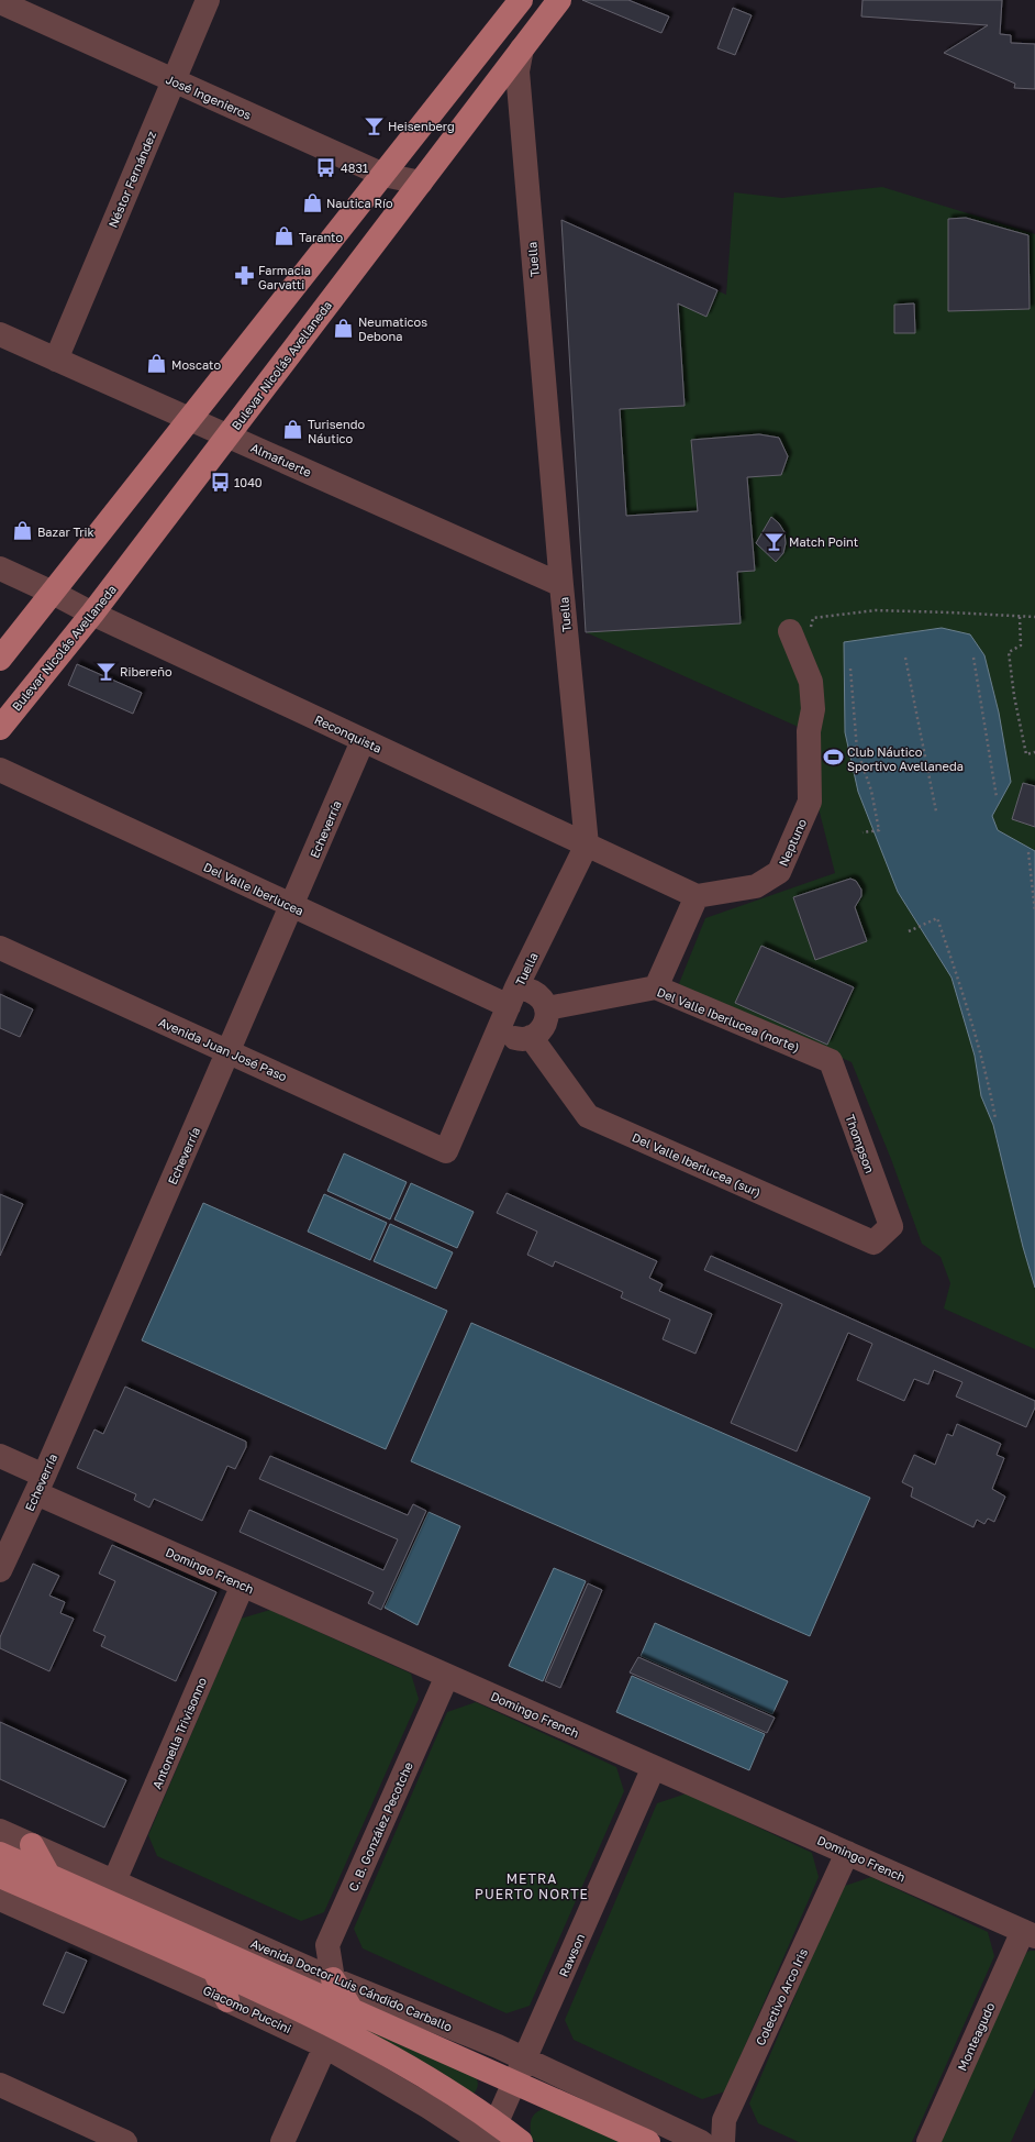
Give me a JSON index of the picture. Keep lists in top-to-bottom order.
{
  "streets": {
    "main road": ["Bulevar Nicolás Avellaneda", "Avenida Doctor Luis Cándido Carballo"],
    "street": [
      "José Ingenieros",
      "Néstor Fernández",
      "Tuella",
      "Almafuerte",
      "Reconquista",
      "Echeverría",
      "Neptuno",
      "Del Valle Iberlucea",
      "Del Valle Iberlucea (norte)",
      "Avenida Juan José Paso",
      "Thompson",
      "Del Valle Iberlucea (sur)",
      "Domingo French",
      "Antonella Trivisonno",
      "C. B. González Pecotche",
      "Rawson",
      "Colectivo Arco Iris",
      "Giacomo Puccini",
      "Monteagudo"
    ]
  },
  "crossings": [
    ["José Ingenieros", "Néstor Fernández"],
    ["José Ingenieros", "Bulevar Nicolás Avellaneda"],
    ["Néstor Fernández", "Almafuerte"],
    ["Tuella", "Bulevar Nicolás Avellaneda"],
    ["Tuella", "Almafuerte"],
    ["Tuella", "Reconquista"],
    ["Tuella", "Del Valle Iberlucea"],
    ["Tuella", "Del Valle Iberlucea (norte)"],
    ["Tuella", "Avenida Juan José Paso"],
    ["Tuella", "Del Valle Iberlucea (sur)"],
    ["Bulevar Nicolás Avellaneda", "Almafuerte"],
    ["Bulevar Nicolás Avellaneda", "Reconquista"],
    ["Reconquista", "Echeverría"],
    ["Reconquista", "Neptuno"],
    ["Echeverría", "Del Valle Iberlucea"],
    ["Echeverría", "Avenida Juan José Paso"],
    ["Echeverría", "Domingo French"],
    ["Del Valle Iberlucea", "Del Valle Iberlucea (norte)"],
    ["Del Valle Iberlucea", "Del Valle Iberlucea (sur)"],
    ["Del Valle Iberlucea (norte)", "Thompson"],
    ["Del Valle Iberlucea (norte)", "Del Valle Iberlucea (sur)"],
    ["Thompson", "Del Valle Iberlucea (sur)"],
    ["Domingo French", "Antonella Trivisonno"],
    ["Domingo French", "C. B. González Pecotche"],
    ["Domingo French", "Rawson"],
    ["Domingo French", "Colectivo Arco Iris"],
    ["Domingo French", "Monteagudo"],
    ["Antonella Trivisonno", "Avenida Doctor Luis Cándido Carballo"],
    ["C. B. González Pecotche", "Avenida Doctor Luis Cándido Carballo"],
    ["Rawson", "Avenida Doctor Luis Cándido Carballo"]
  ],
  "districts": ["METRA PUERTO NORTE"],
  "places": {
    "bar": ["Heisenberg", "Match Point", "Ribereño"],
    "bus stop": ["4831", "1040"],
    "shop": [
      "Nautica Río",
      "Taranto",
      "Neumaticos Debona",
      "Moscato",
      "Turisendo Náutico",
      "Bazar Trik"
    ],
    "pharmacy": ["Farmacia Garvatti"],
    "sports": ["Club Náutico Sportivo Avellaneda"]
  }
}
